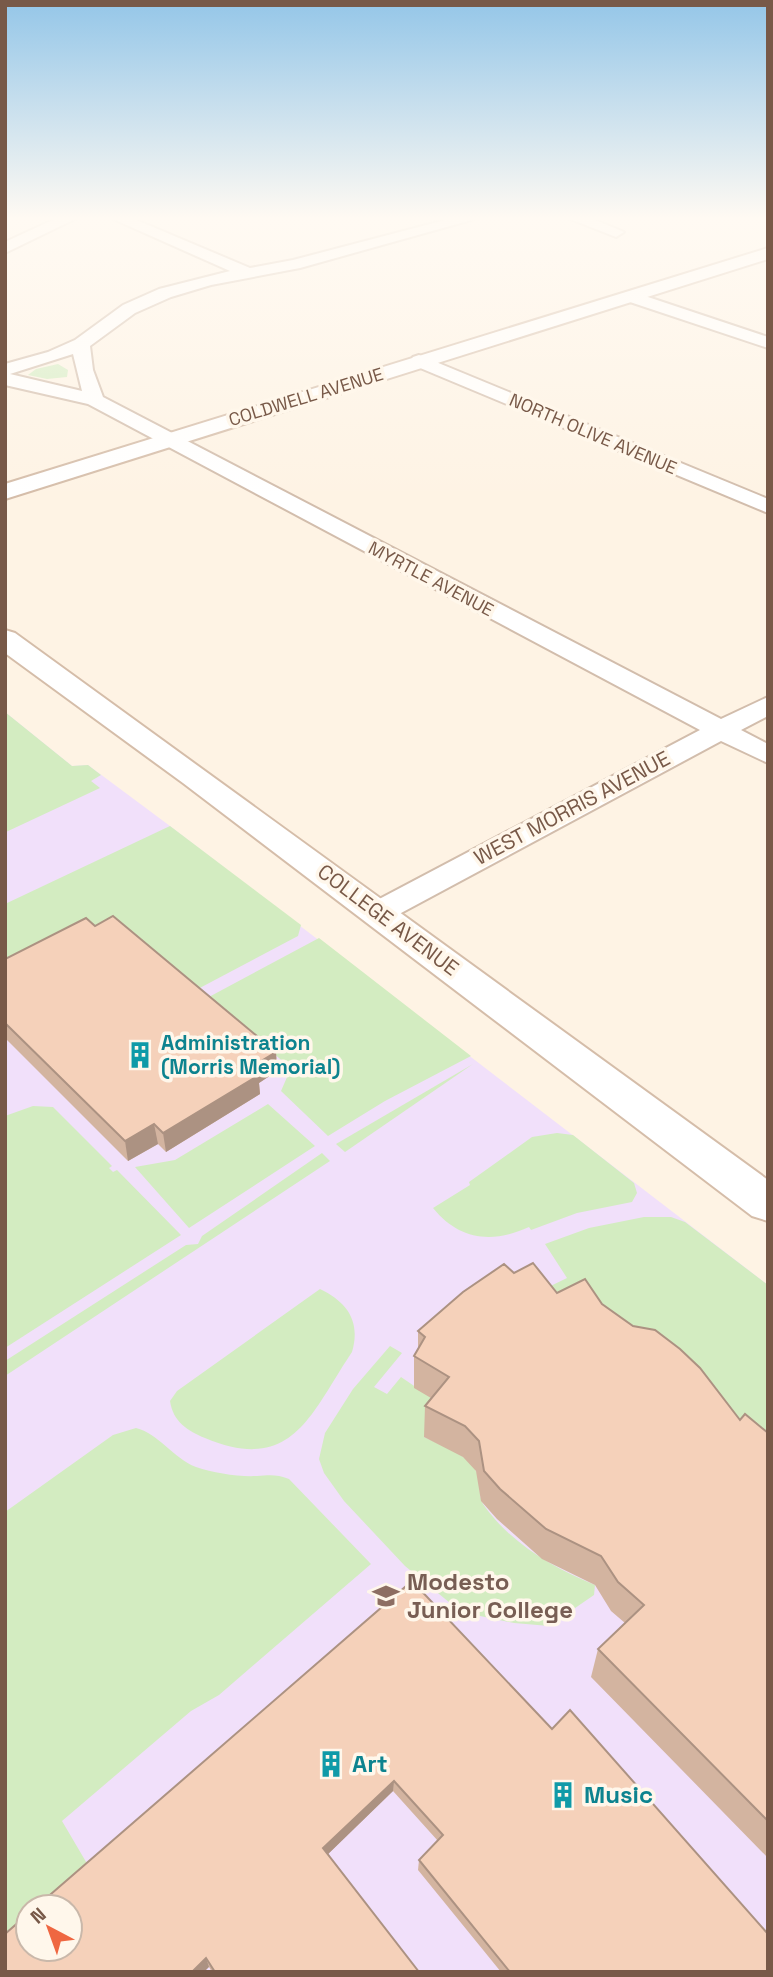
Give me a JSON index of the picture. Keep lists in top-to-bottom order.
{
  "streets": {
    "street": [
      "COLDWELL AVENUE",
      "NORTH OLIVE AVENUE",
      "MYRTLE AVENUE",
      "WEST MORRIS AVENUE",
      "COLLEGE AVENUE"
    ]
  },
  "crossings": [
    ["COLDWELL AVENUE", "NORTH OLIVE AVENUE"],
    ["COLDWELL AVENUE", "MYRTLE AVENUE"],
    ["MYRTLE AVENUE", "WEST MORRIS AVENUE"],
    ["WEST MORRIS AVENUE", "COLLEGE AVENUE"]
  ],
  "places": {
    "building": ["Administration (Morris Memorial)", "Art", "Music"],
    "school or university": ["Modesto Junior College"]
  },
  "north": "top left"
}
